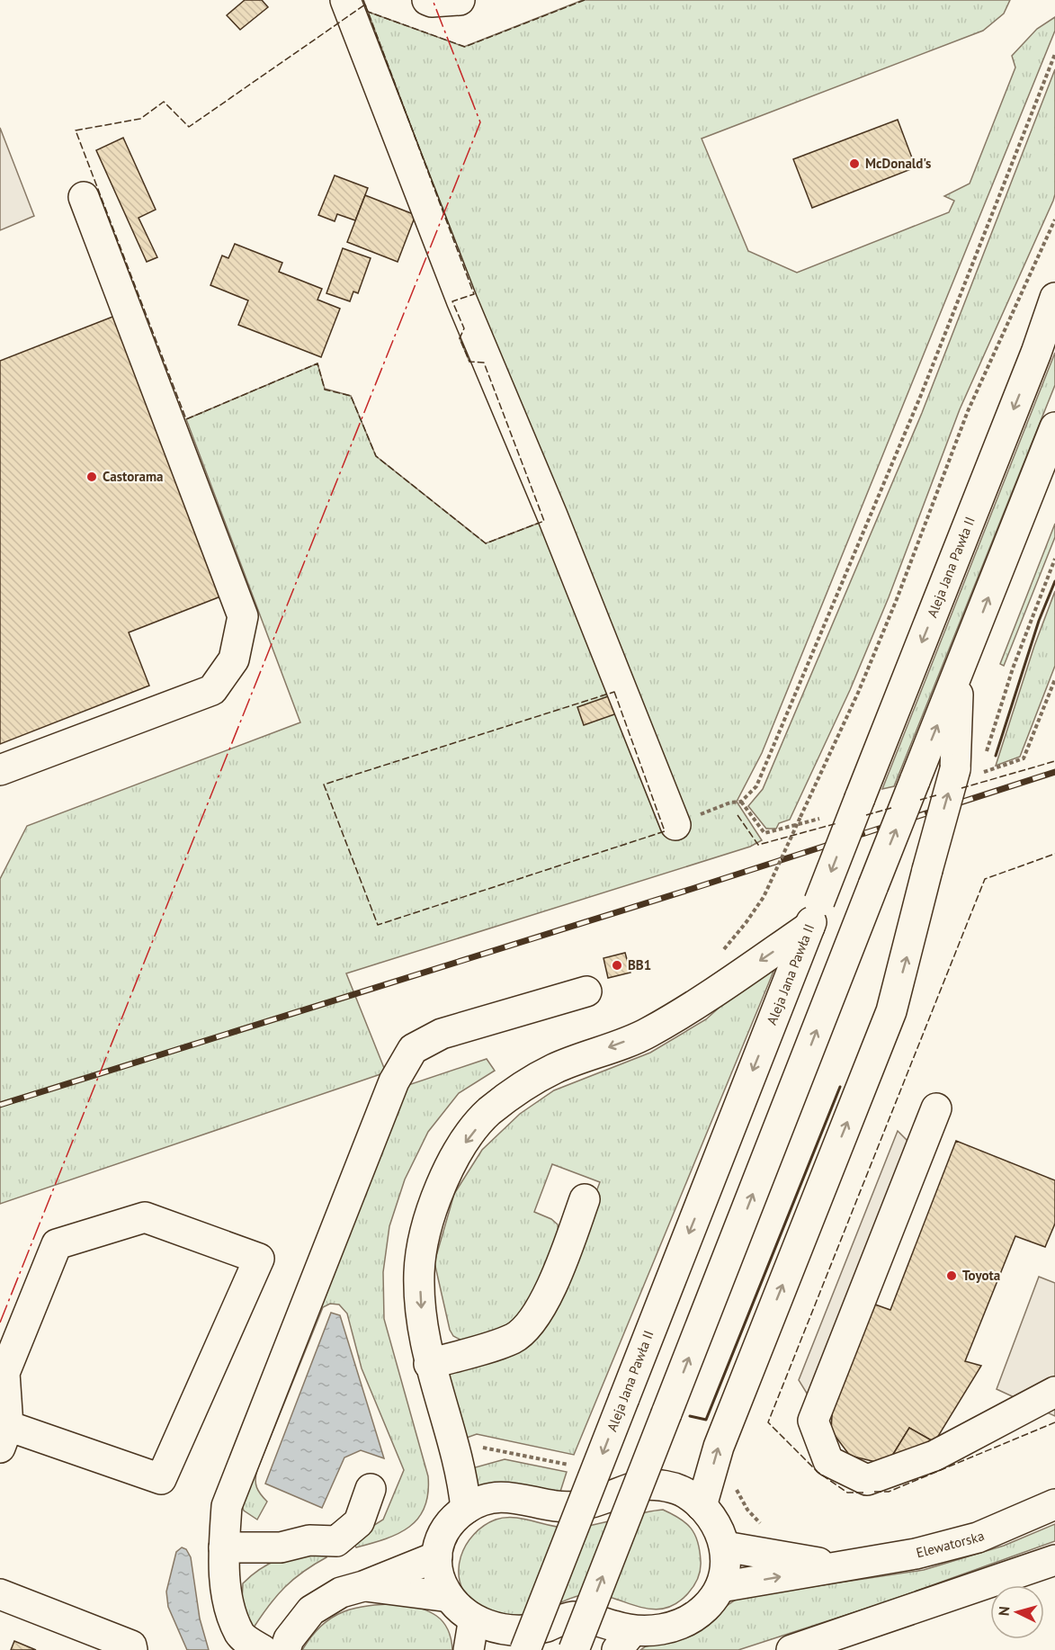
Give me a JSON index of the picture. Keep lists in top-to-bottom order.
{
  "streets": {
    "main road": ["Aleja Jana Pawła II", "Elewatorska"]
  },
  "places": [
    "McDonald's",
    "Castorama",
    "BB1",
    "Toyota"
  ],
  "north": "left"
}
